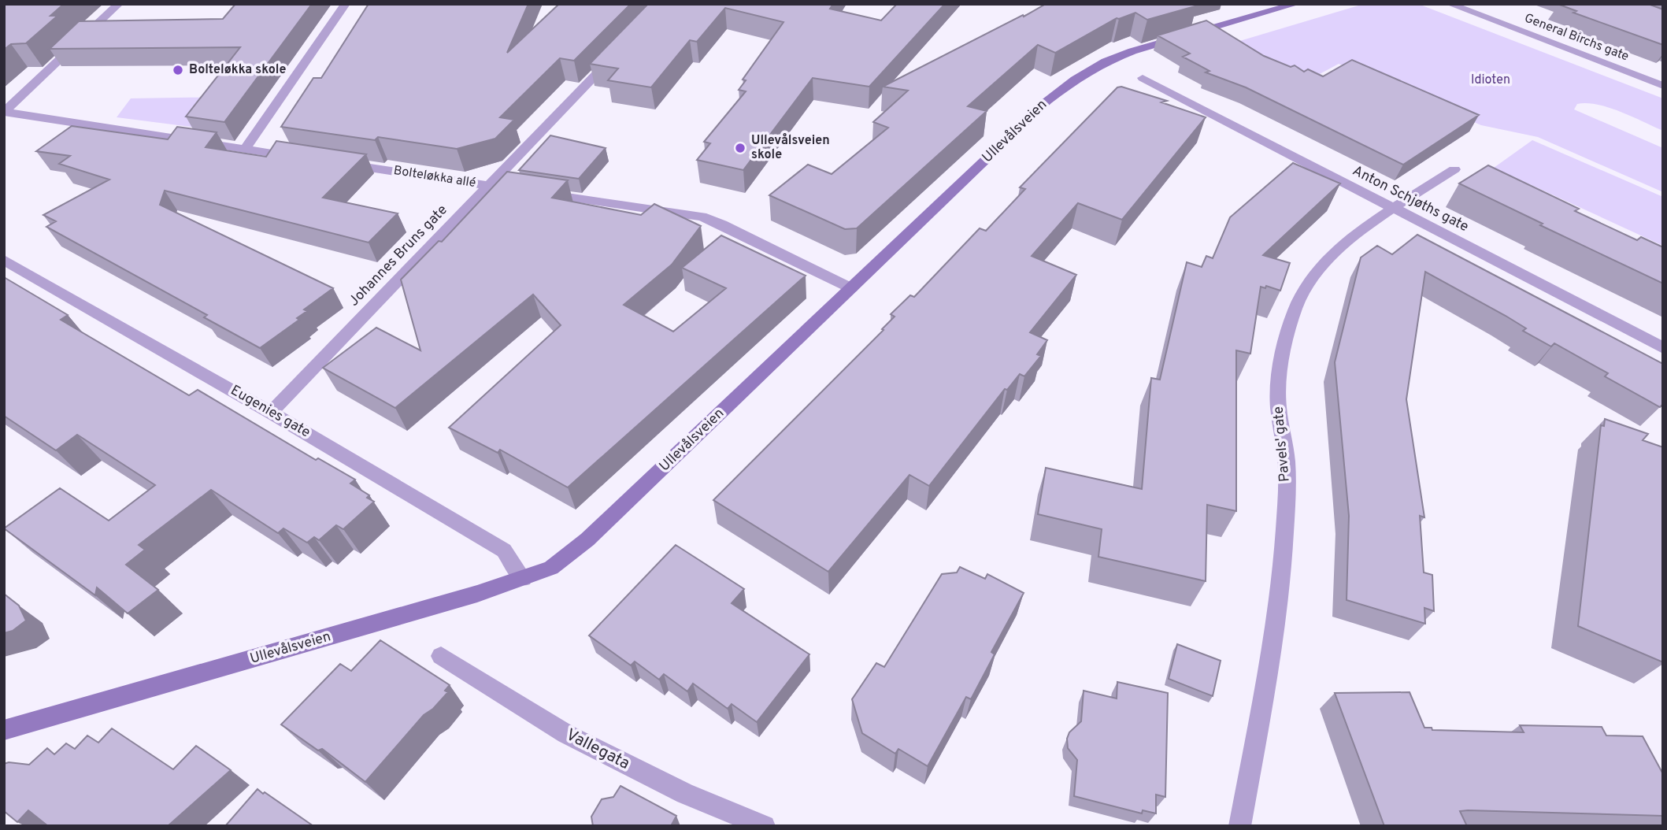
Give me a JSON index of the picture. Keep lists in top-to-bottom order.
{
  "streets": {
    "street": [
      "General Birchs gate",
      "Ullevålsveien",
      "Bolteløkka allé",
      "Anton Schjøths gate",
      "Johannes Bruns gate",
      "Eugenies gate",
      "Pavels' gate",
      "Vallegata"
    ]
  },
  "crossings": [
    ["Ullevålsveien", "Bolteløkka allé"],
    ["Ullevålsveien", "Eugenies gate"],
    ["Bolteløkka allé", "Johannes Bruns gate"],
    ["Anton Schjøths gate", "Pavels' gate"],
    ["Johannes Bruns gate", "Eugenies gate"]
  ],
  "parks": ["Idioten"],
  "places": ["Bolteløkka skole", "Ullevålsveien skole"]
}
